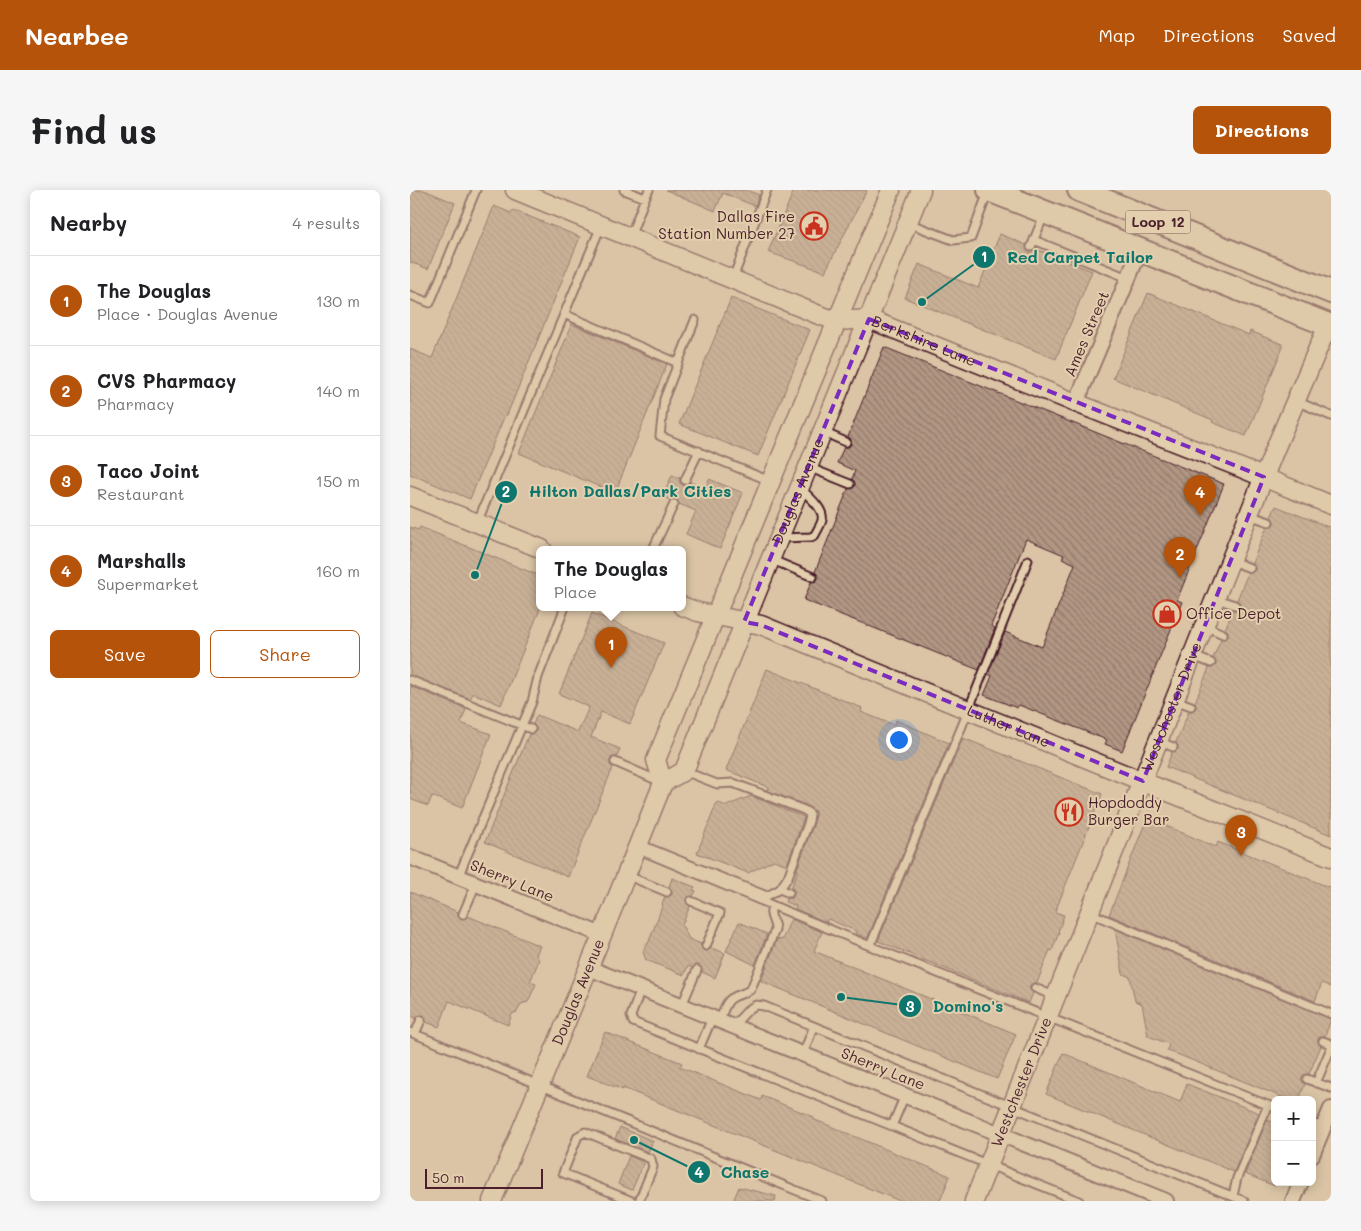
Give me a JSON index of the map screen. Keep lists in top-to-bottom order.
{
  "streets": {
    "main road": ["Loop 12"],
    "street": [
      "Ames Street",
      "Berkshire Lane",
      "Douglas Avenue",
      "Westchester Drive",
      "Luther Lane",
      "Sherry Lane"
    ]
  },
  "crossings": [
    ["Loop 12", "Ames Street"],
    ["Loop 12", "Westchester Drive"],
    ["Ames Street", "Berkshire Lane"],
    ["Berkshire Lane", "Douglas Avenue"],
    ["Berkshire Lane", "Westchester Drive"],
    ["Douglas Avenue", "Luther Lane"],
    ["Douglas Avenue", "Sherry Lane"],
    ["Westchester Drive", "Luther Lane"],
    ["Westchester Drive", "Sherry Lane"]
  ],
  "places": {
    "public building": ["Dallas Fire Station Number 27"],
    "other": [
      "Red Carpet Tailor",
      "Hilton Dallas/Park Cities",
      "Domino's",
      "Chase"
    ],
    "shop": ["Office Depot"],
    "restaurant": ["Hopdoddy Burger Bar"]
  },
  "scale_bar": "50 m",
  "page": {
    "header": "Nearbee",
    "nav": ["Map", "Directions", "Saved"],
    "buttons": [
      "Directions",
      ["Save", "Share"]
    ],
    "title": "Find us",
    "heading": ["Nearby", "4 results"],
    "list": [
      {
        "mark": "1",
        "name": "The Douglas",
        "note": "Place · Douglas Avenue",
        "value": "130 m"
      },
      {
        "mark": "2",
        "name": "CVS Pharmacy",
        "note": "Pharmacy",
        "value": "140 m"
      },
      {
        "mark": "3",
        "name": "Taco Joint",
        "note": "Restaurant",
        "value": "150 m"
      },
      {
        "mark": "4",
        "name": "Marshalls",
        "note": "Supermarket",
        "value": "160 m"
      }
    ],
    "pins": [
      "4",
      "2",
      "1",
      "3"
    ],
    "popup": ["The Douglas", "Place"],
    "map_buttons": ["+", "−"],
    "scale": "50 m"
  }
}
